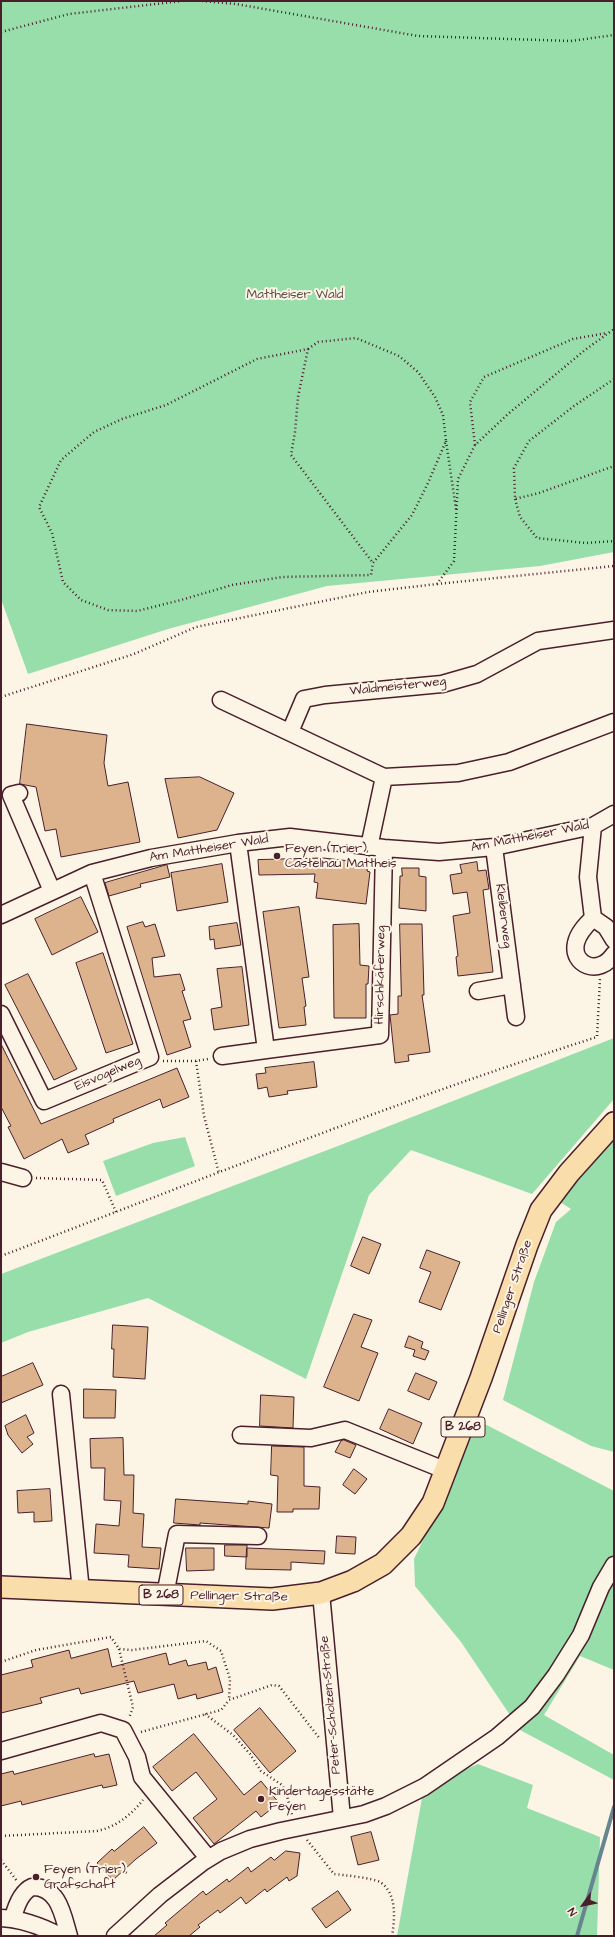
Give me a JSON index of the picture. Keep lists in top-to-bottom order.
{
  "streets": {
    "main road": ["Pellinger Straße", "B 268"],
    "street": [
      "Waldmeisterweg",
      "Am Mattheiser Wald",
      "Kleiberweg",
      "Hirschkäferweg",
      "Eisvogelweg",
      "Peter-Scholzen-Straße"
    ]
  },
  "crossings": [
    ["Am Mattheiser Wald", "Kleiberweg"],
    ["Am Mattheiser Wald", "Hirschkäferweg"],
    ["Am Mattheiser Wald", "Eisvogelweg"],
    ["Pellinger Straße", "Peter-Scholzen-Straße"]
  ],
  "parks": ["Mattheiser Wald"],
  "places": ["Feyen (Trier), Castelnau Mattheis", "Kindertagesstätte Feyen", "Feyen (Trier), Grafschaft"],
  "north": "bottom left"
}
